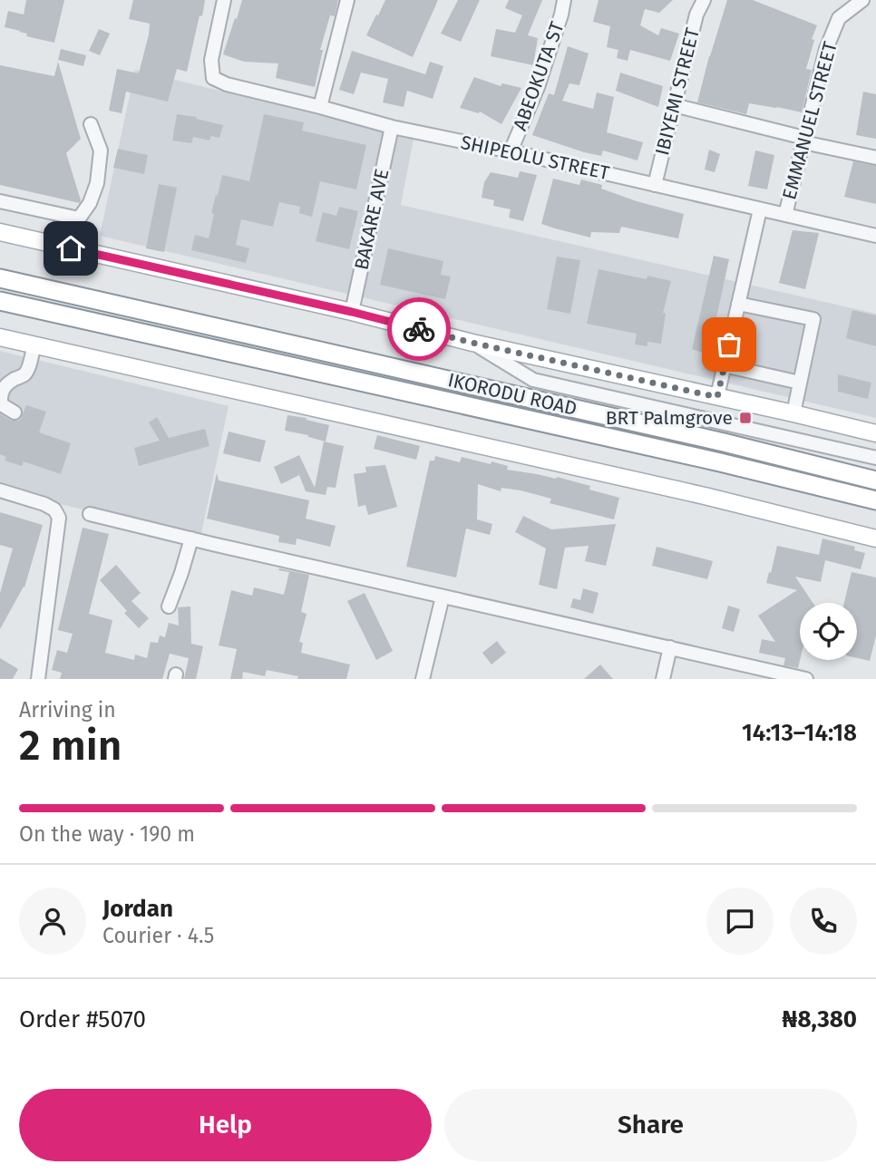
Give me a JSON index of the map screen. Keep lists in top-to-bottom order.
{
  "streets": {
    "highway": ["IKORODU ROAD"],
    "street": [
      "ABEOKUTA ST",
      "IBIYEMI STREET",
      "EMMANUEL STREET",
      "SHIPEOLU STREET",
      "BAKARE AVE"
    ]
  },
  "crossings": [
    ["ABEOKUTA ST", "SHIPEOLU STREET"],
    ["IBIYEMI STREET", "SHIPEOLU STREET"],
    ["EMMANUEL STREET", "SHIPEOLU STREET"],
    ["SHIPEOLU STREET", "BAKARE AVE"]
  ],
  "places": {
    "transit": ["BRT Palmgrove"]
  },
  "page": {
    "heading": ["2 min", "Arriving in", "14:13–14:18"],
    "panel": [
      "Jordan",
      "Courier · 4.5",
      "Order #5070",
      "₦8,380"
    ],
    "bar": "On the way · 190 m",
    "buttons": ["Help", "Share"]
  }
}
